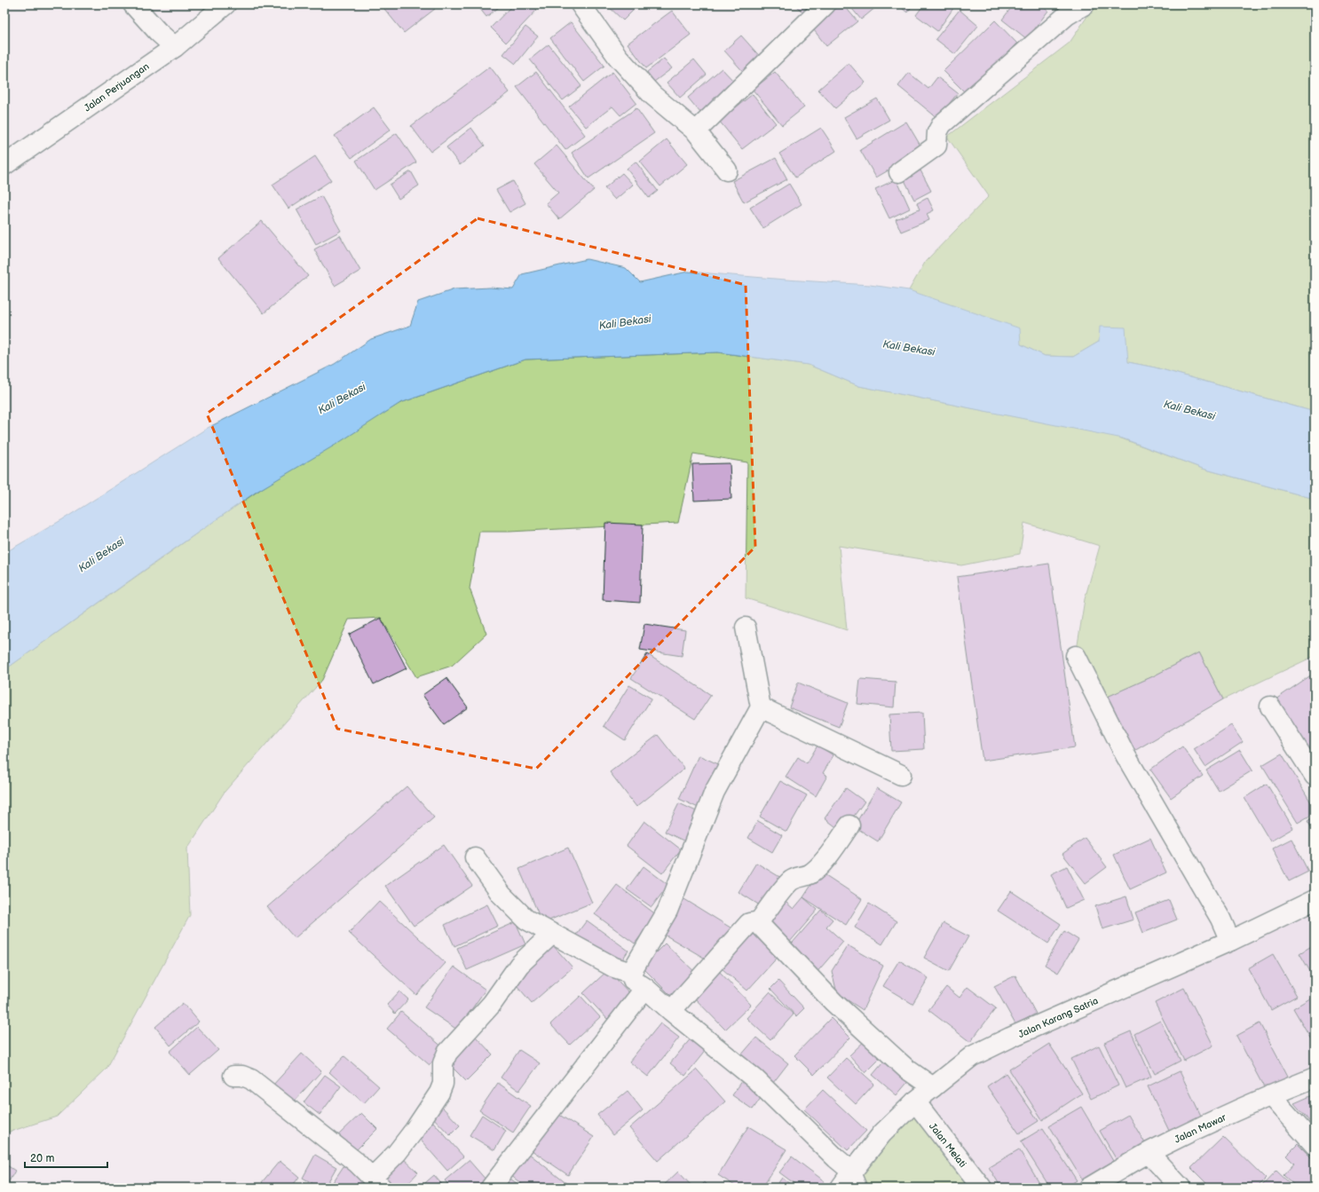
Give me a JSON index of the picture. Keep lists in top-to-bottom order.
{
  "streets": {
    "street": [
      "Jalan Perjuangan",
      "Jalan Karang Satria",
      "Jalan Mawar",
      "Jalan Melati"
    ]
  },
  "crossings": [
    ["Jalan Karang Satria", "Jalan Melati"]
  ],
  "water": ["Kali Bekasi"],
  "scale_bar": "20 m"
}
